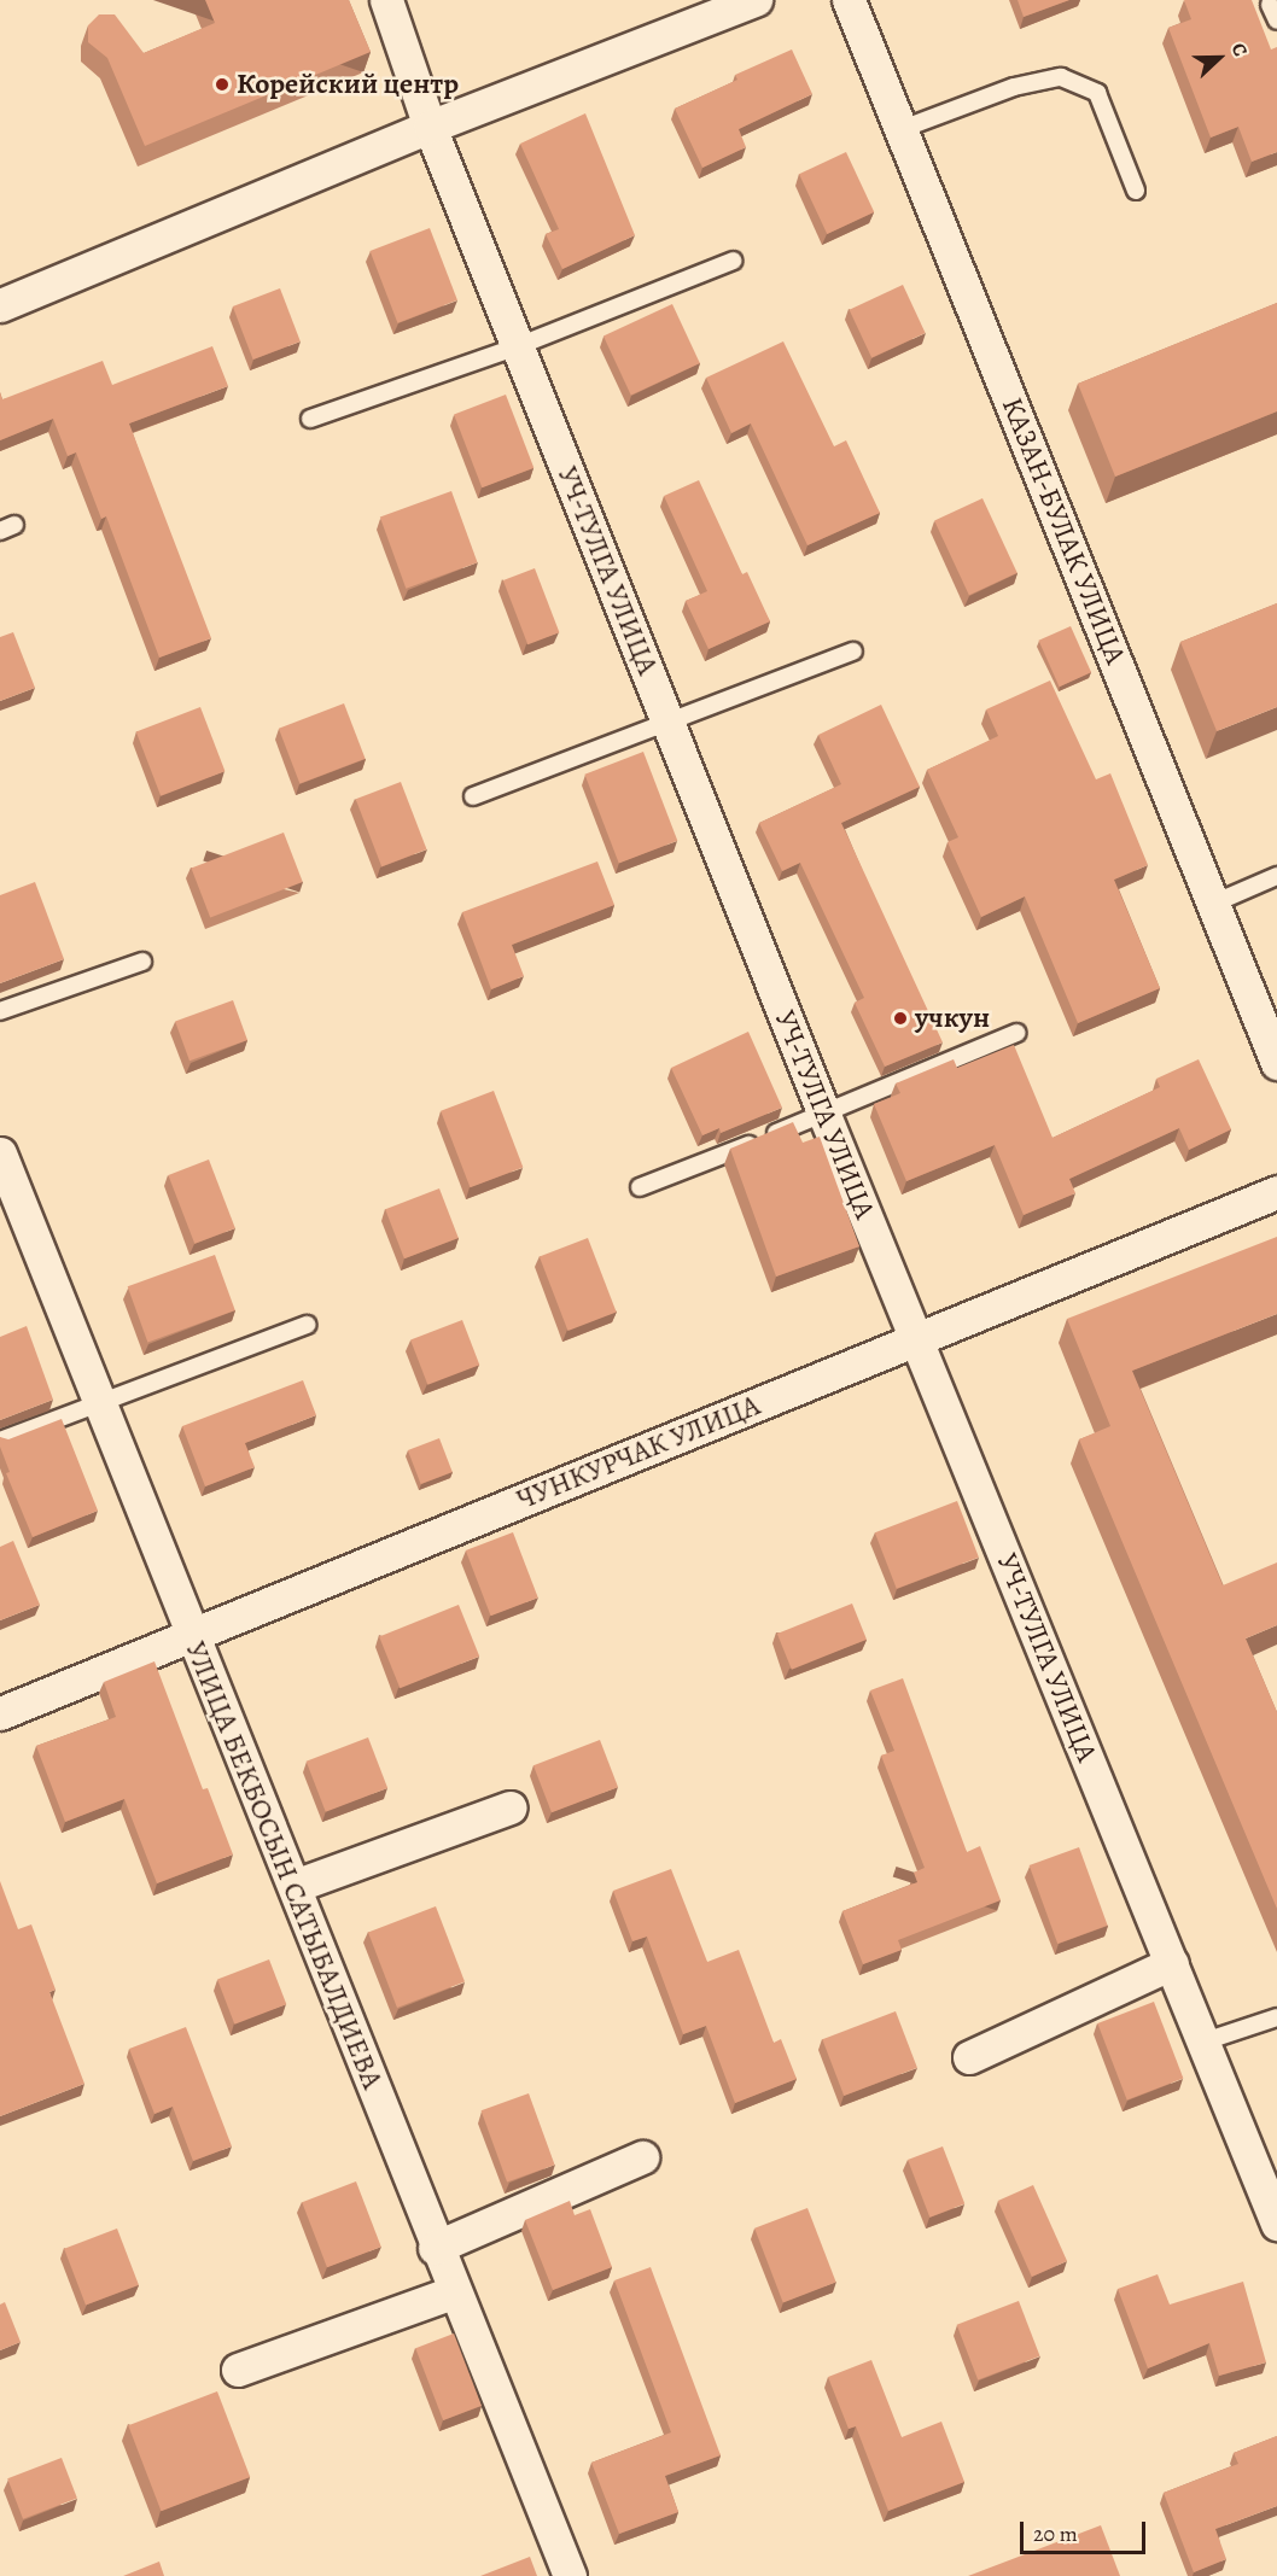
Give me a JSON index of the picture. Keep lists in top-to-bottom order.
{
  "streets": {
    "street": [
      "КАЗАН-БУЛАК УЛИЦА",
      "УЧ-ТУЛГА УЛИЦА",
      "ЧУНКУРЧАК УЛИЦА",
      "УЛИЦА БЕКБОСЫН САТЫБАЛДИЕВА"
    ]
  },
  "crossings": [
    ["УЧ-ТУЛГА УЛИЦА", "ЧУНКУРЧАК УЛИЦА"],
    ["ЧУНКУРЧАК УЛИЦА", "УЛИЦА БЕКБОСЫН САТЫБАЛДИЕВА"]
  ],
  "places": ["Корейский центр", "учкун"],
  "scale_bar": "20 m",
  "north": "right"
}
